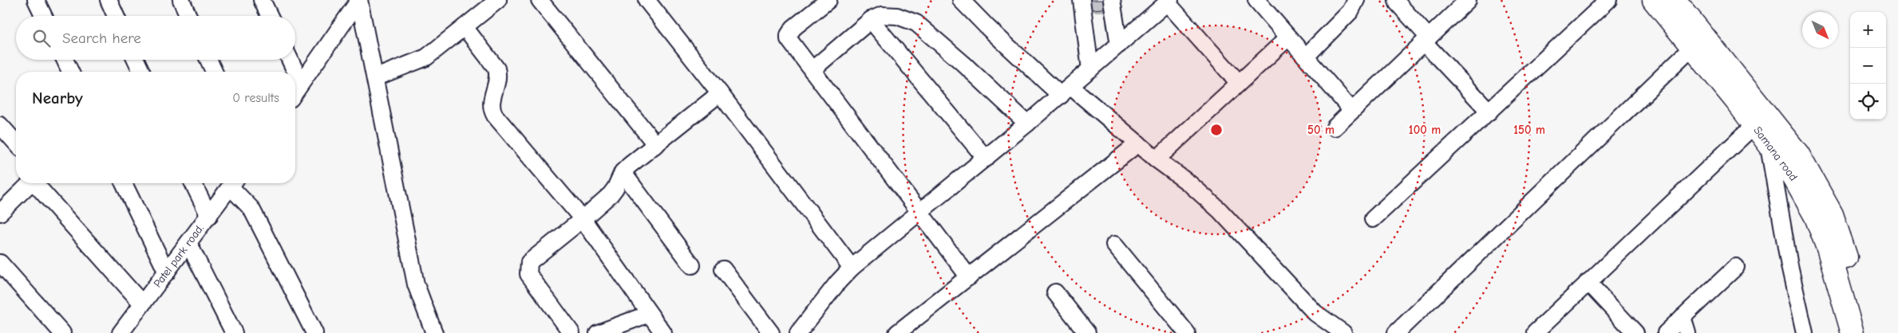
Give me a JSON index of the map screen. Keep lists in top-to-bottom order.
{
  "streets": {
    "main road": ["Samana road"],
    "street": ["Patel park road."]
  },
  "north": "bottom right",
  "page": {
    "map_buttons": ["+", "−"],
    "search": "Search here",
    "heading": ["Nearby", "0 results"]
  },
  "rings": ["50 m", "100 m", "150 m"]
}
